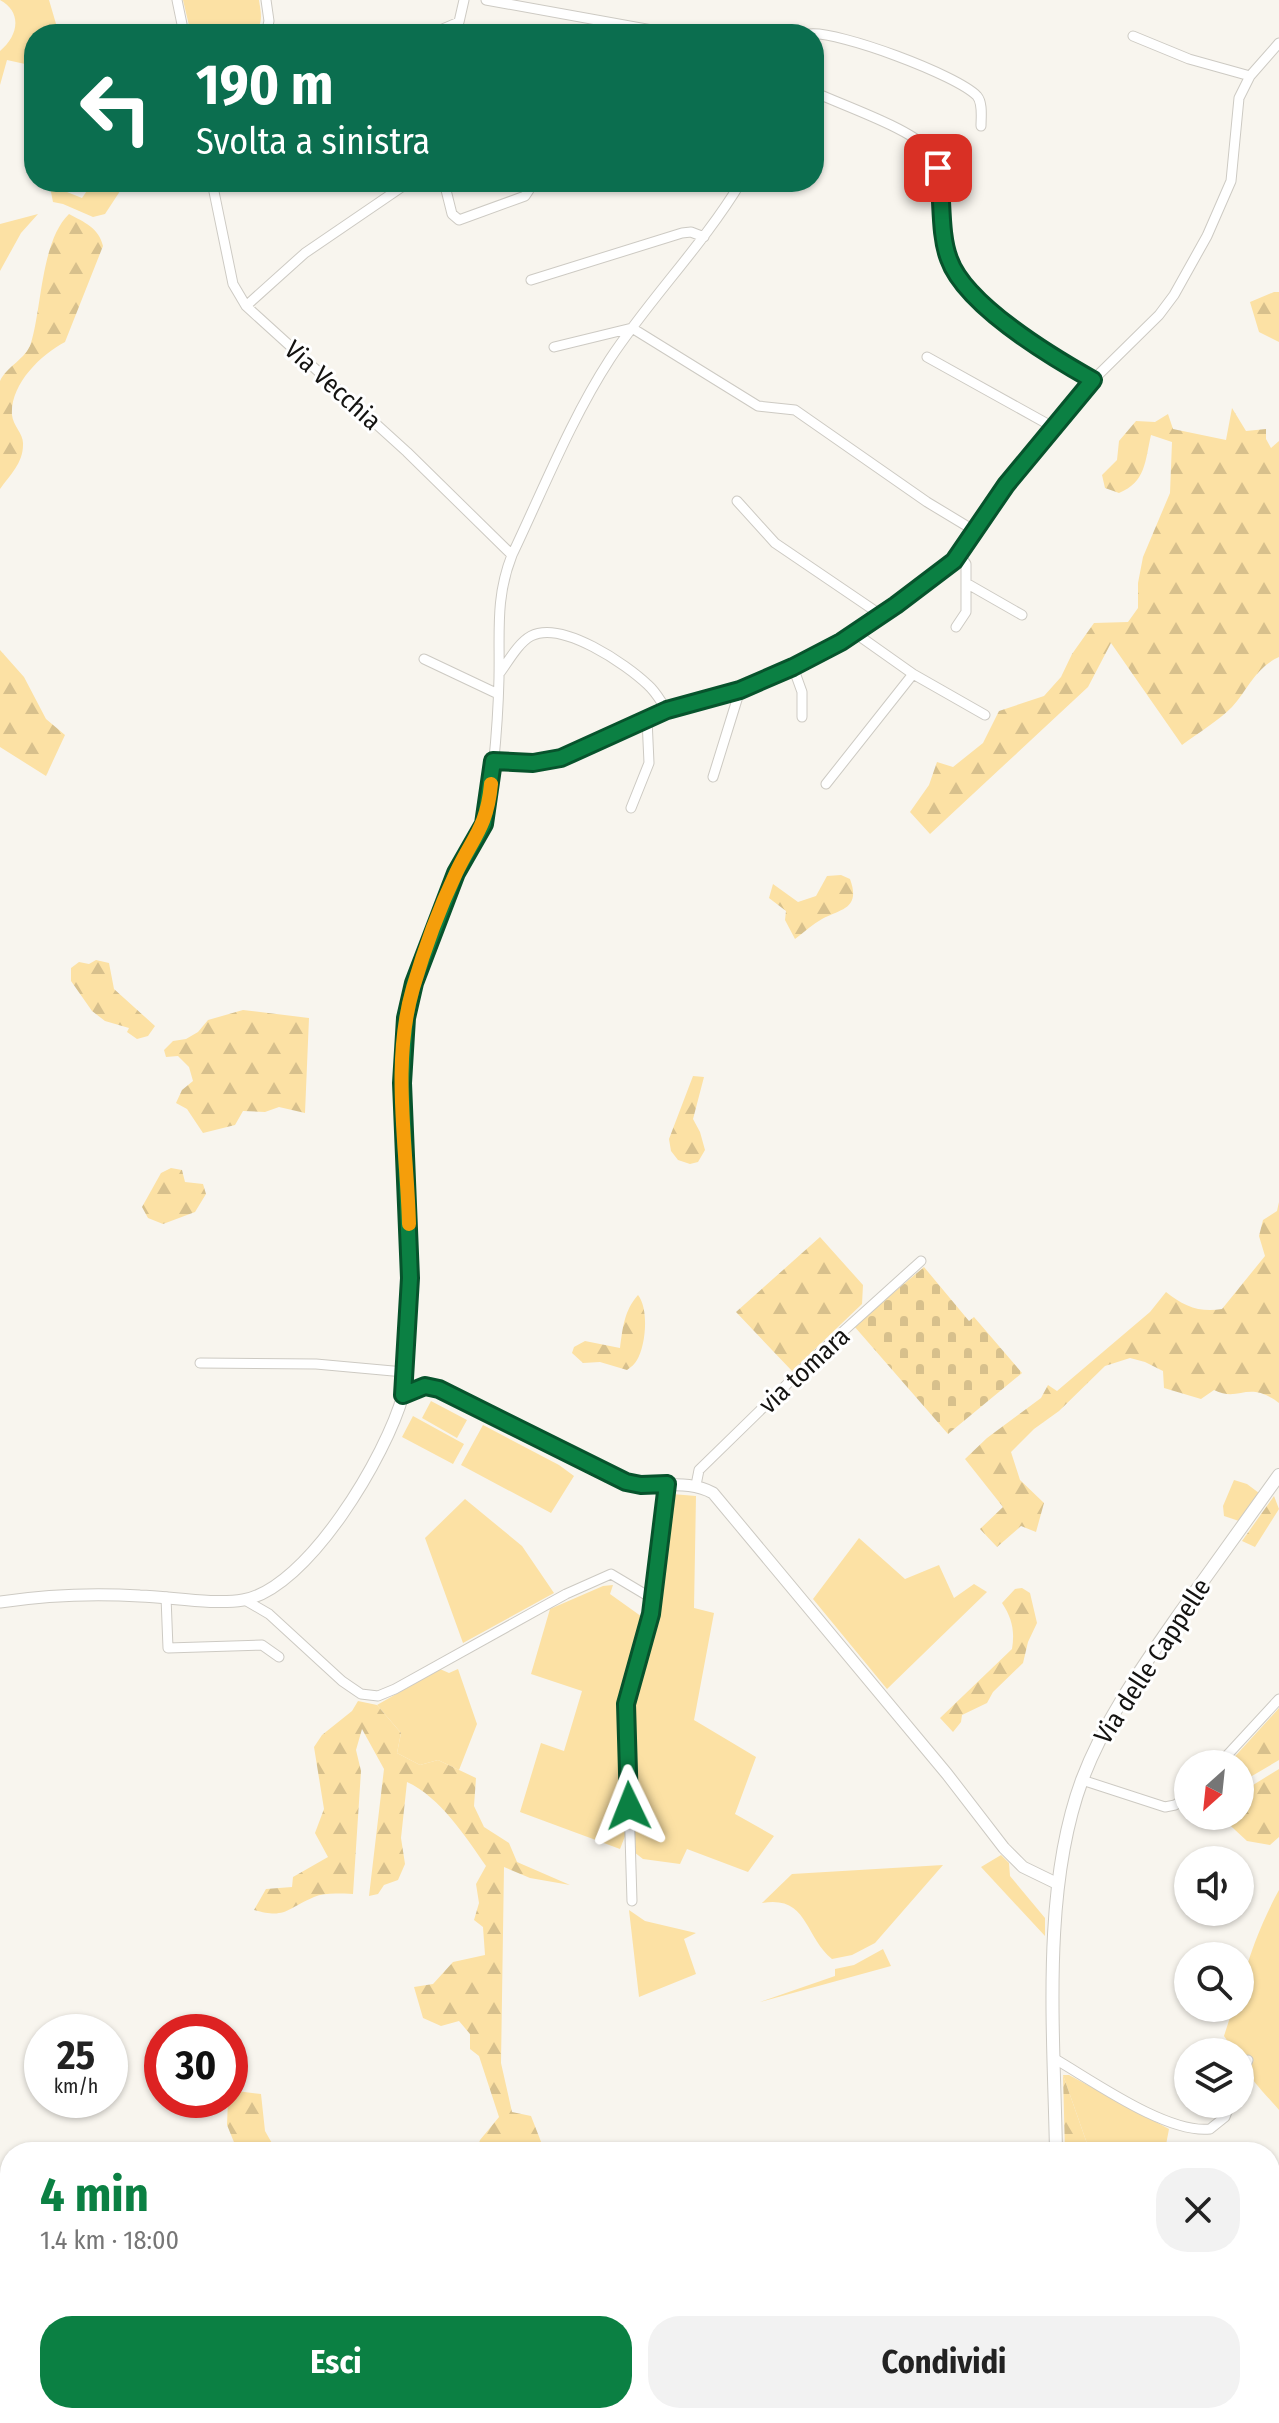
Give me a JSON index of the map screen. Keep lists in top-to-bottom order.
{
  "streets": {
    "main road": ["Via delle Cappelle"],
    "street": ["Via Vecchia", "via tomara"]
  },
  "north": "bottom left",
  "page": {
    "turn": ["190 m", "Svolta a sinistra"],
    "speed": "25 km/h",
    "limit": "30",
    "heading": ["4 min", "1.4 km · 18:00"],
    "buttons": ["Esci", "Condividi"]
  }
}
